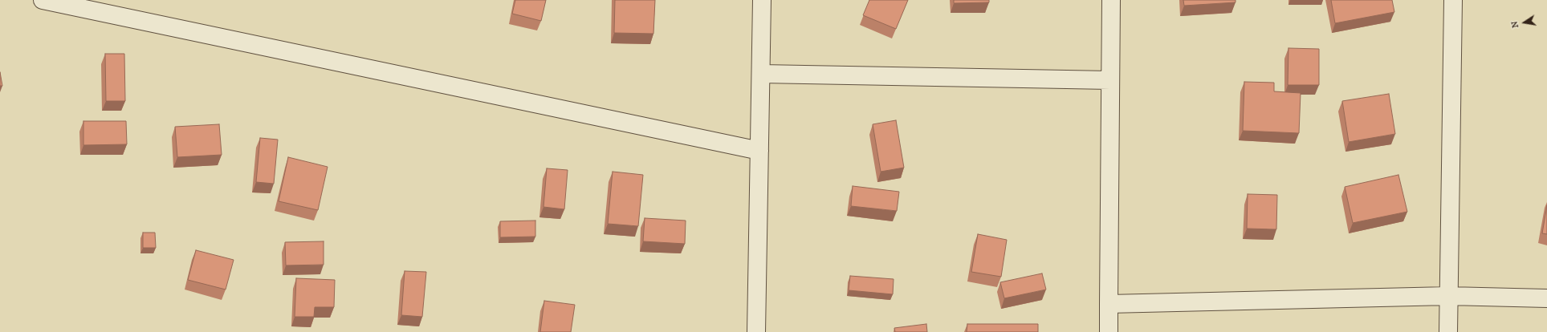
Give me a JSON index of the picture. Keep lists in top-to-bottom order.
{
  "north": "left"
}
